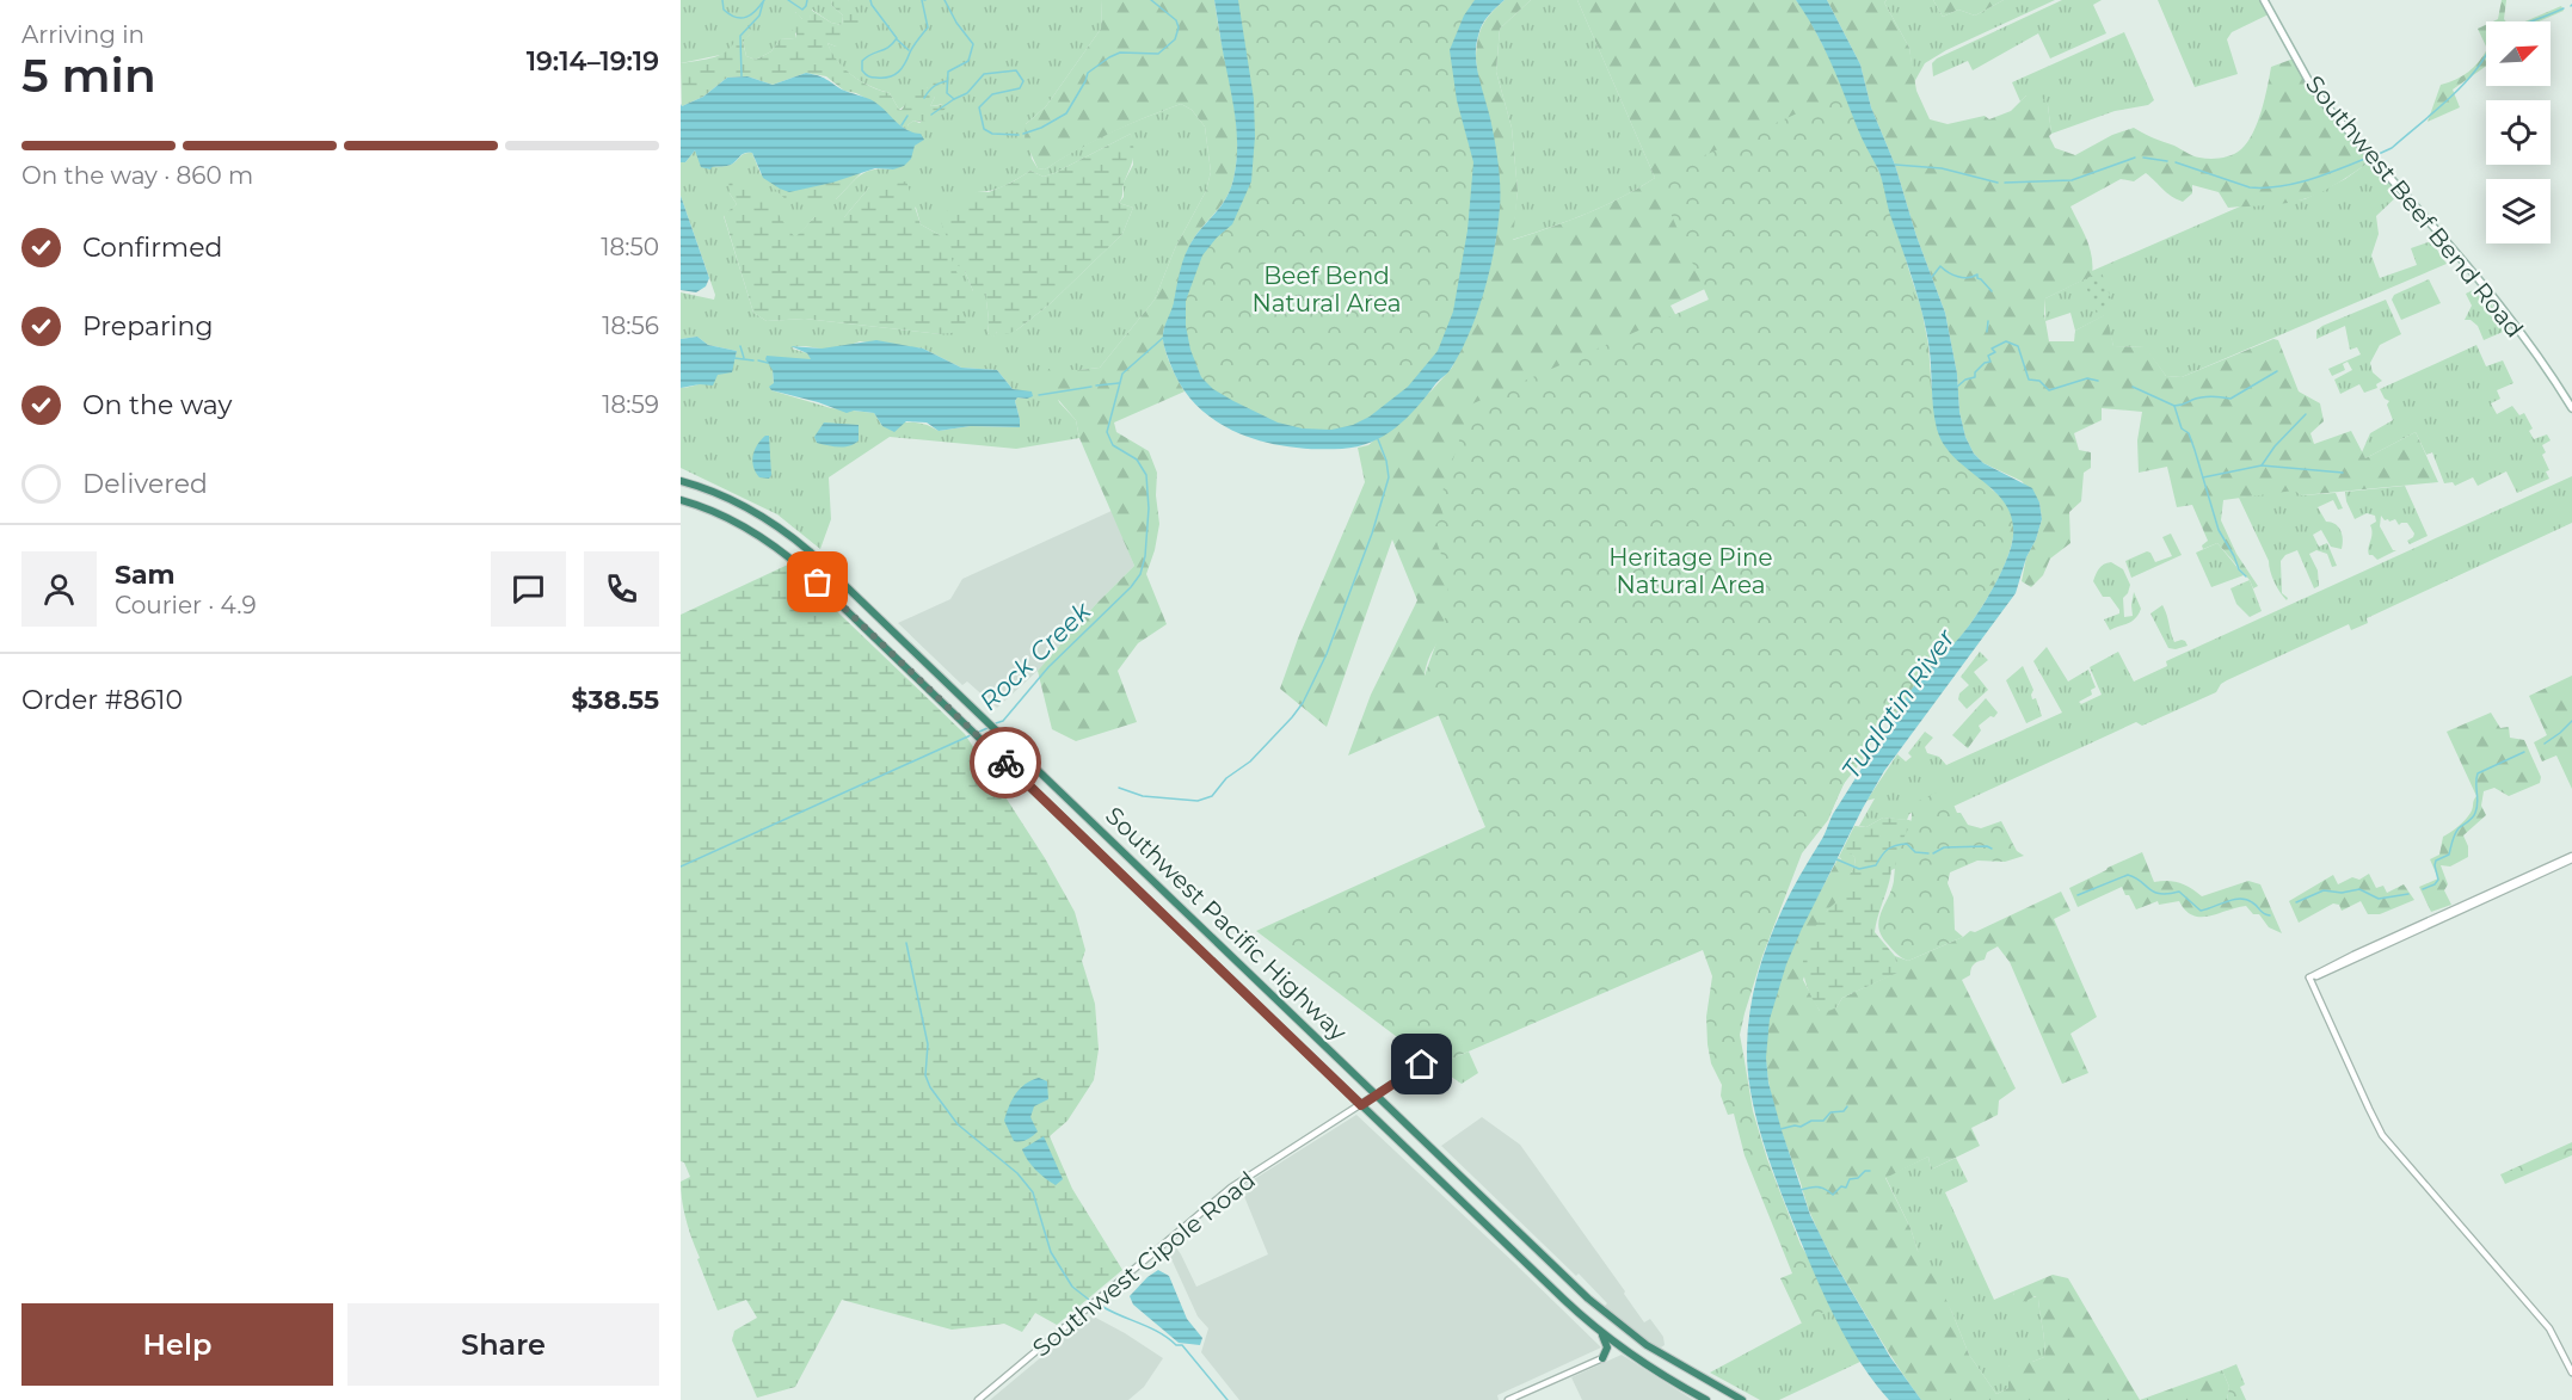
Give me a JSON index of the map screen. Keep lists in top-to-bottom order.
{
  "streets": {
    "highway": ["Southwest Pacific Highway"],
    "main road": ["Southwest Beef Bend Road"],
    "street": ["Southwest Cipole Road"]
  },
  "crossings": [
    ["Southwest Pacific Highway", "Southwest Cipole Road"]
  ],
  "water": ["Rock Creek", "Tualatin River"],
  "parks": ["Beef Bend Natural Area", "Heritage Pine Natural Area"],
  "north": "top right",
  "page": {
    "heading": ["5 min", "Arriving in", "19:14–19:19"],
    "panel": [
      "Sam",
      "Courier · 4.9",
      "Order #8610",
      "$38.55"
    ],
    "bar": "On the way · 860 m",
    "list": [
      ["Confirmed", "18:50"],
      ["Preparing", "18:56"],
      ["On the way", "18:59"],
      "Delivered"
    ],
    "buttons": ["Help", "Share"]
  }
}
